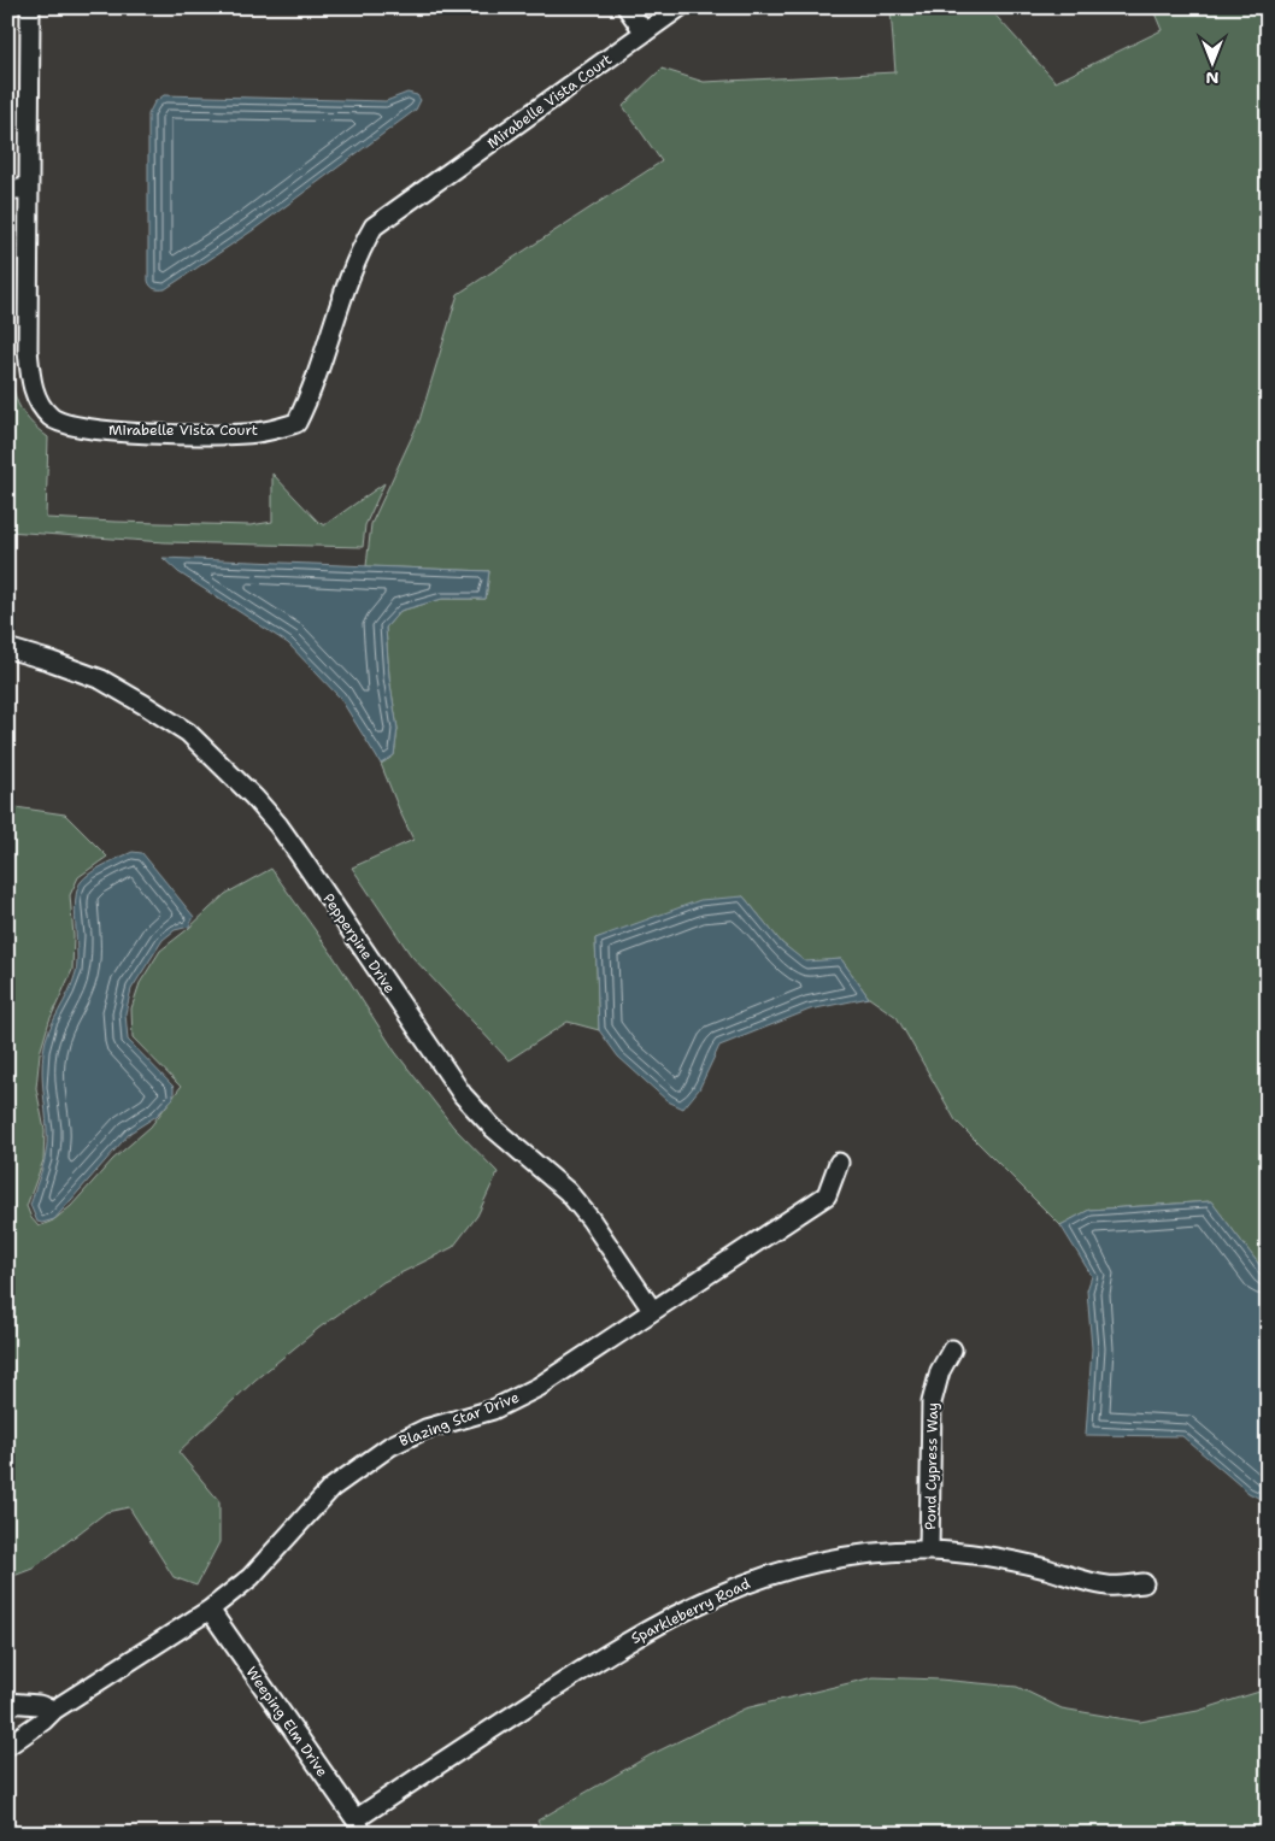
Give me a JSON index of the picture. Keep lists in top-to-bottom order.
{
  "streets": {
    "street": [
      "Mirabelle Vista Court",
      "Pepperpine Drive",
      "Blazing Star Drive",
      "Pond Cypress Way",
      "Sparkleberry Road",
      "Weeping Elm Drive"
    ]
  },
  "crossings": [
    ["Pepperpine Drive", "Blazing Star Drive"],
    ["Blazing Star Drive", "Weeping Elm Drive"],
    ["Pond Cypress Way", "Sparkleberry Road"],
    ["Sparkleberry Road", "Weeping Elm Drive"]
  ],
  "north": "bottom"
}
